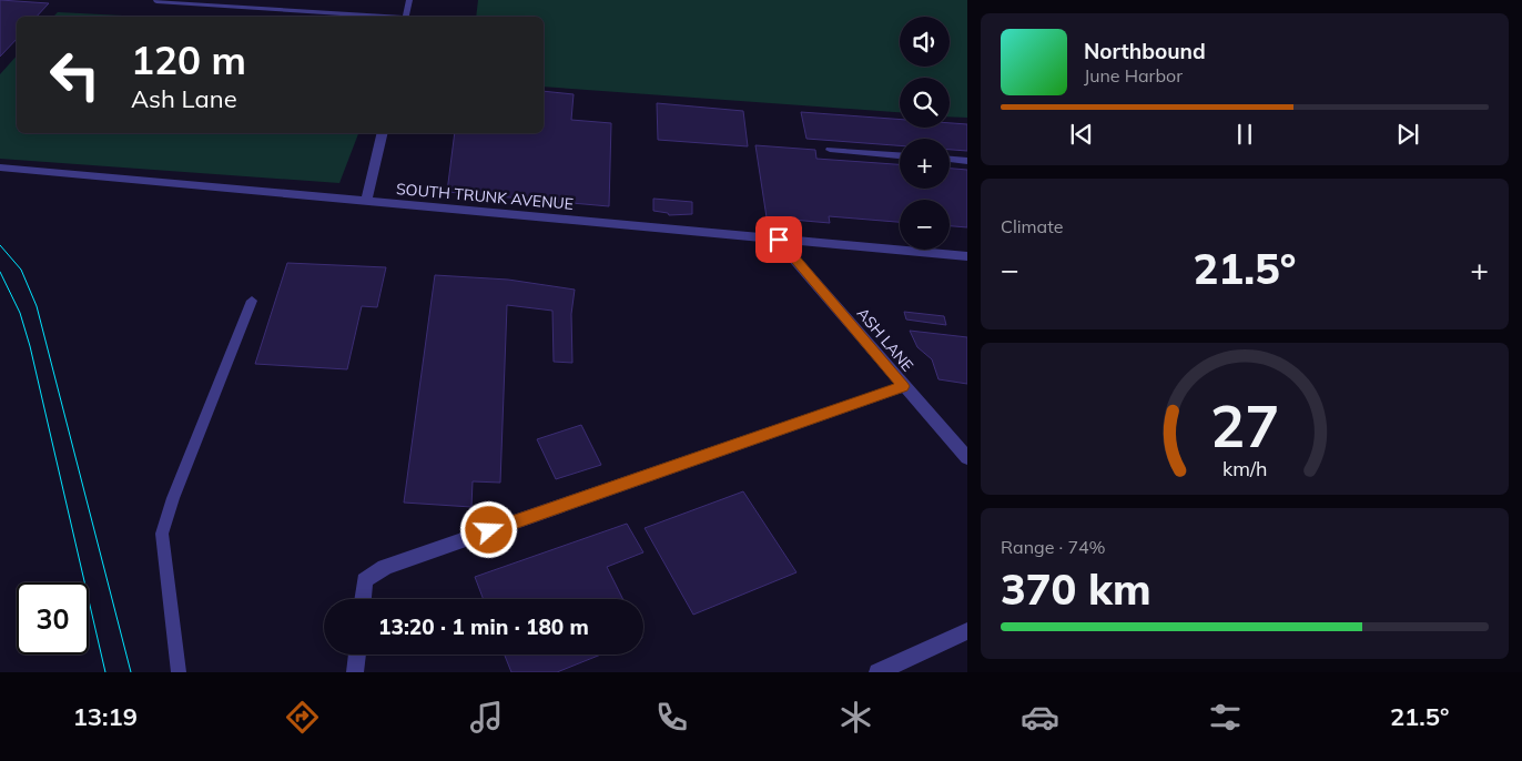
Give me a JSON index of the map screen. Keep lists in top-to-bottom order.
{
  "streets": {
    "street": ["SOUTH TRUNK AVENUE", "ASH LANE"]
  },
  "crossings": [
    ["SOUTH TRUNK AVENUE", "ASH LANE"]
  ],
  "page": {
    "map_buttons": ["+", "−"],
    "turn": ["120 m", "Ash Lane"],
    "song": ["Northbound", "June Harbor"],
    "tile": [
      "Climate",
      ["Range · 74%", "370 km"]
    ],
    "heat": ["−", "21.5°", "+"],
    "limit": "30",
    "trip": "13:20 · 1 min · 180 m",
    "tabs": ["13:19", "21.5°"],
    "gauge": ["27", "km/h"]
  }
}
